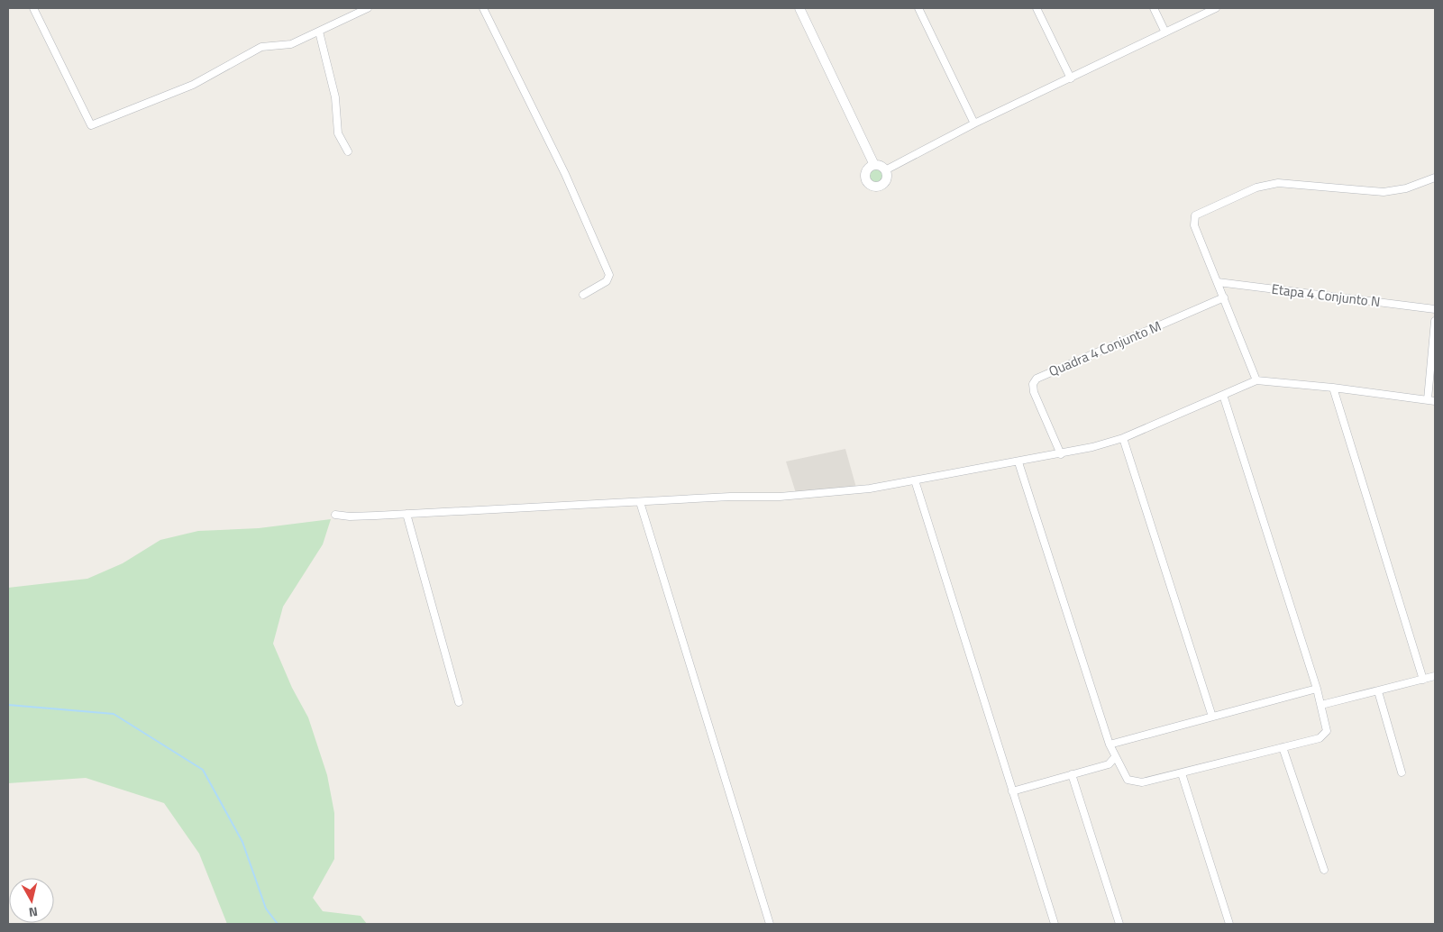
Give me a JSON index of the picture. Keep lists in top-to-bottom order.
{
  "streets": {
    "street": ["Etapa 4 Conjunto N", "Quadra 4 Conjunto M"]
  },
  "north": "bottom"
}
